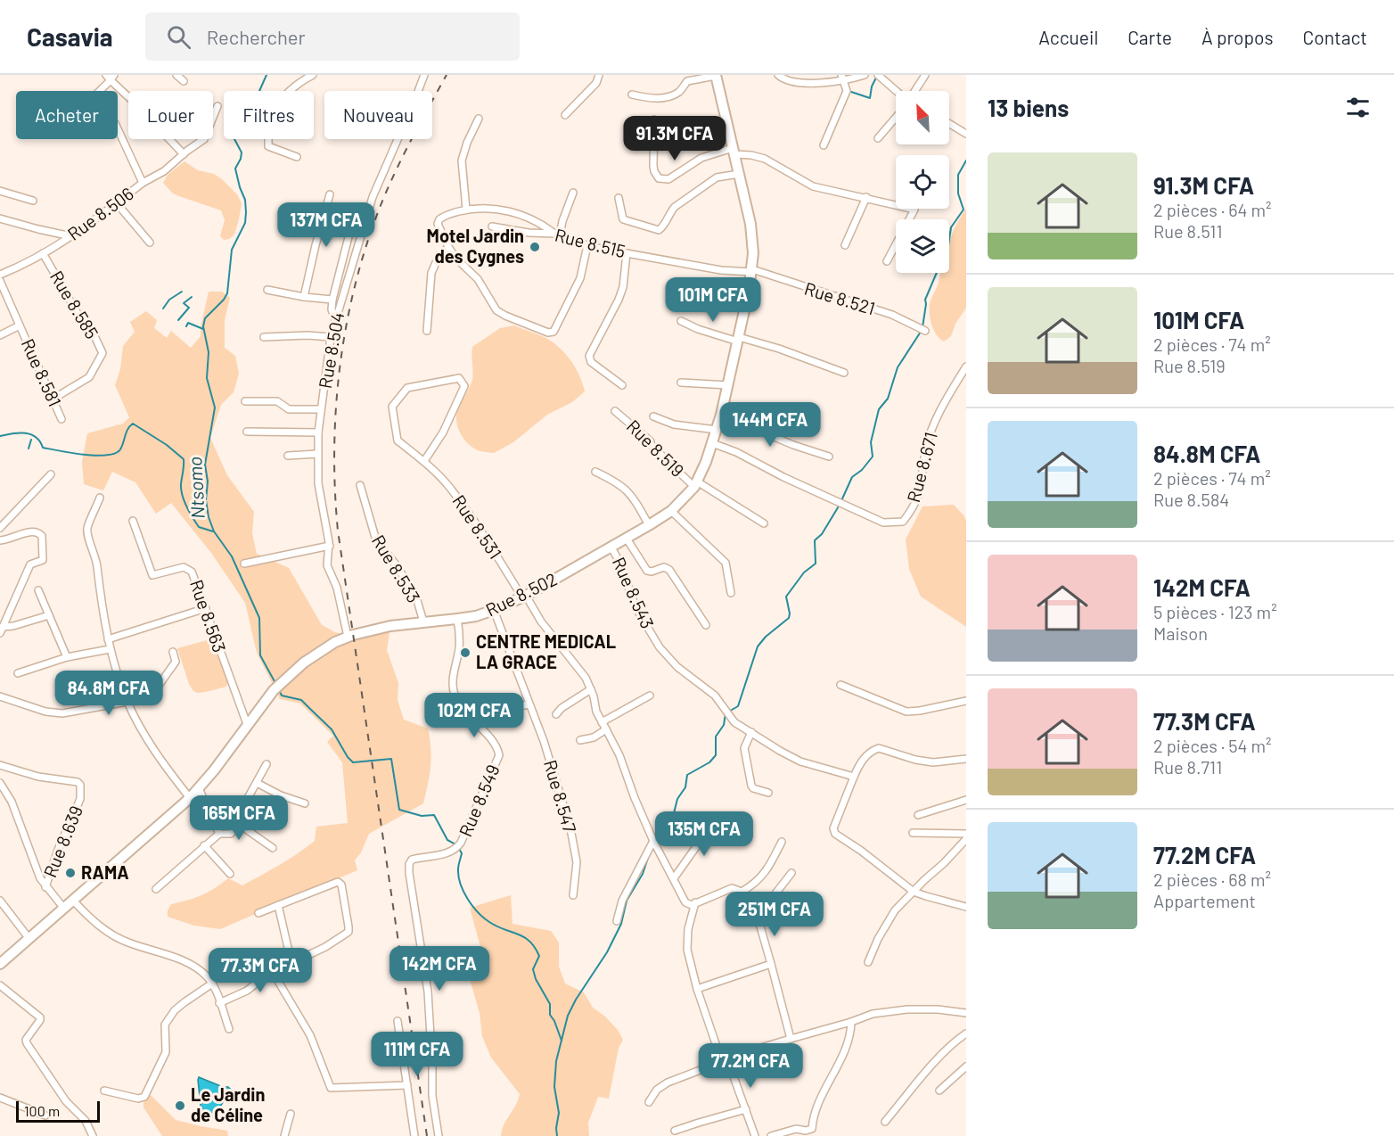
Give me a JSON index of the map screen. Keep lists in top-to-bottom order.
{
  "streets": {
    "main road": ["Rue 8.502"],
    "street": [
      "Rue 8.506",
      "Rue 8.515",
      "Rue 8.521",
      "Rue 8.585",
      "Rue 8.504",
      "Rue 8.581",
      "Rue 8.519",
      "Rue 8.671",
      "Rue 8.531",
      "Rue 8.533",
      "Rue 8.543",
      "Rue 8.563",
      "Rue 8.547",
      "Rue 8.549",
      "Rue 8.639"
    ]
  },
  "crossings": [
    ["Rue 8.506", "Rue 8.585"],
    ["Rue 8.515", "Rue 8.521"],
    ["Rue 8.515", "Rue 8.502"],
    ["Rue 8.521", "Rue 8.502"],
    ["Rue 8.585", "Rue 8.581"],
    ["Rue 8.504", "Rue 8.502"],
    ["Rue 8.519", "Rue 8.502"],
    ["Rue 8.671", "Rue 8.502"],
    ["Rue 8.531", "Rue 8.502"],
    ["Rue 8.533", "Rue 8.502"],
    ["Rue 8.543", "Rue 8.502"],
    ["Rue 8.502", "Rue 8.563"],
    ["Rue 8.502", "Rue 8.547"],
    ["Rue 8.502", "Rue 8.549"],
    ["Rue 8.502", "Rue 8.639"]
  ],
  "water": ["Ntsomo"],
  "places": [
    "Motel Jardin des Cygnes",
    "CENTRE MEDICAL LA GRACE",
    "RAMA",
    "Le Jardin de Céline"
  ],
  "scale_bar": "100 m",
  "north": "top left",
  "page": {
    "header": "Casavia",
    "search": "Rechercher",
    "nav": [
      "Accueil",
      "Carte",
      "À propos",
      "Contact"
    ],
    "heading": "13 biens",
    "chip": [
      "Acheter",
      "Louer",
      "Filtres",
      "Nouveau"
    ],
    "price": [
      "91.3M CFA",
      "137M CFA",
      "101M CFA",
      "144M CFA",
      "84.8M CFA",
      "102M CFA",
      "165M CFA",
      "135M CFA",
      "251M CFA",
      "142M CFA",
      "77.3M CFA",
      "111M CFA",
      "77.2M CFA"
    ],
    "list": [
      {
        "name": "91.3M CFA",
        "note": "2 pièces · 64 m² · Rue 8.511"
      },
      {
        "name": "101M CFA",
        "note": "2 pièces · 74 m² · Rue 8.519"
      },
      {
        "name": "84.8M CFA",
        "note": "2 pièces · 74 m² · Rue 8.584"
      },
      {
        "name": "142M CFA",
        "note": "5 pièces · 123 m² · Maison"
      },
      {
        "name": "77.3M CFA",
        "note": "2 pièces · 54 m² · Rue 8.711"
      },
      {
        "name": "77.2M CFA",
        "note": "2 pièces · 68 m² · Appartement"
      }
    ],
    "scale": "100 m"
  }
}
